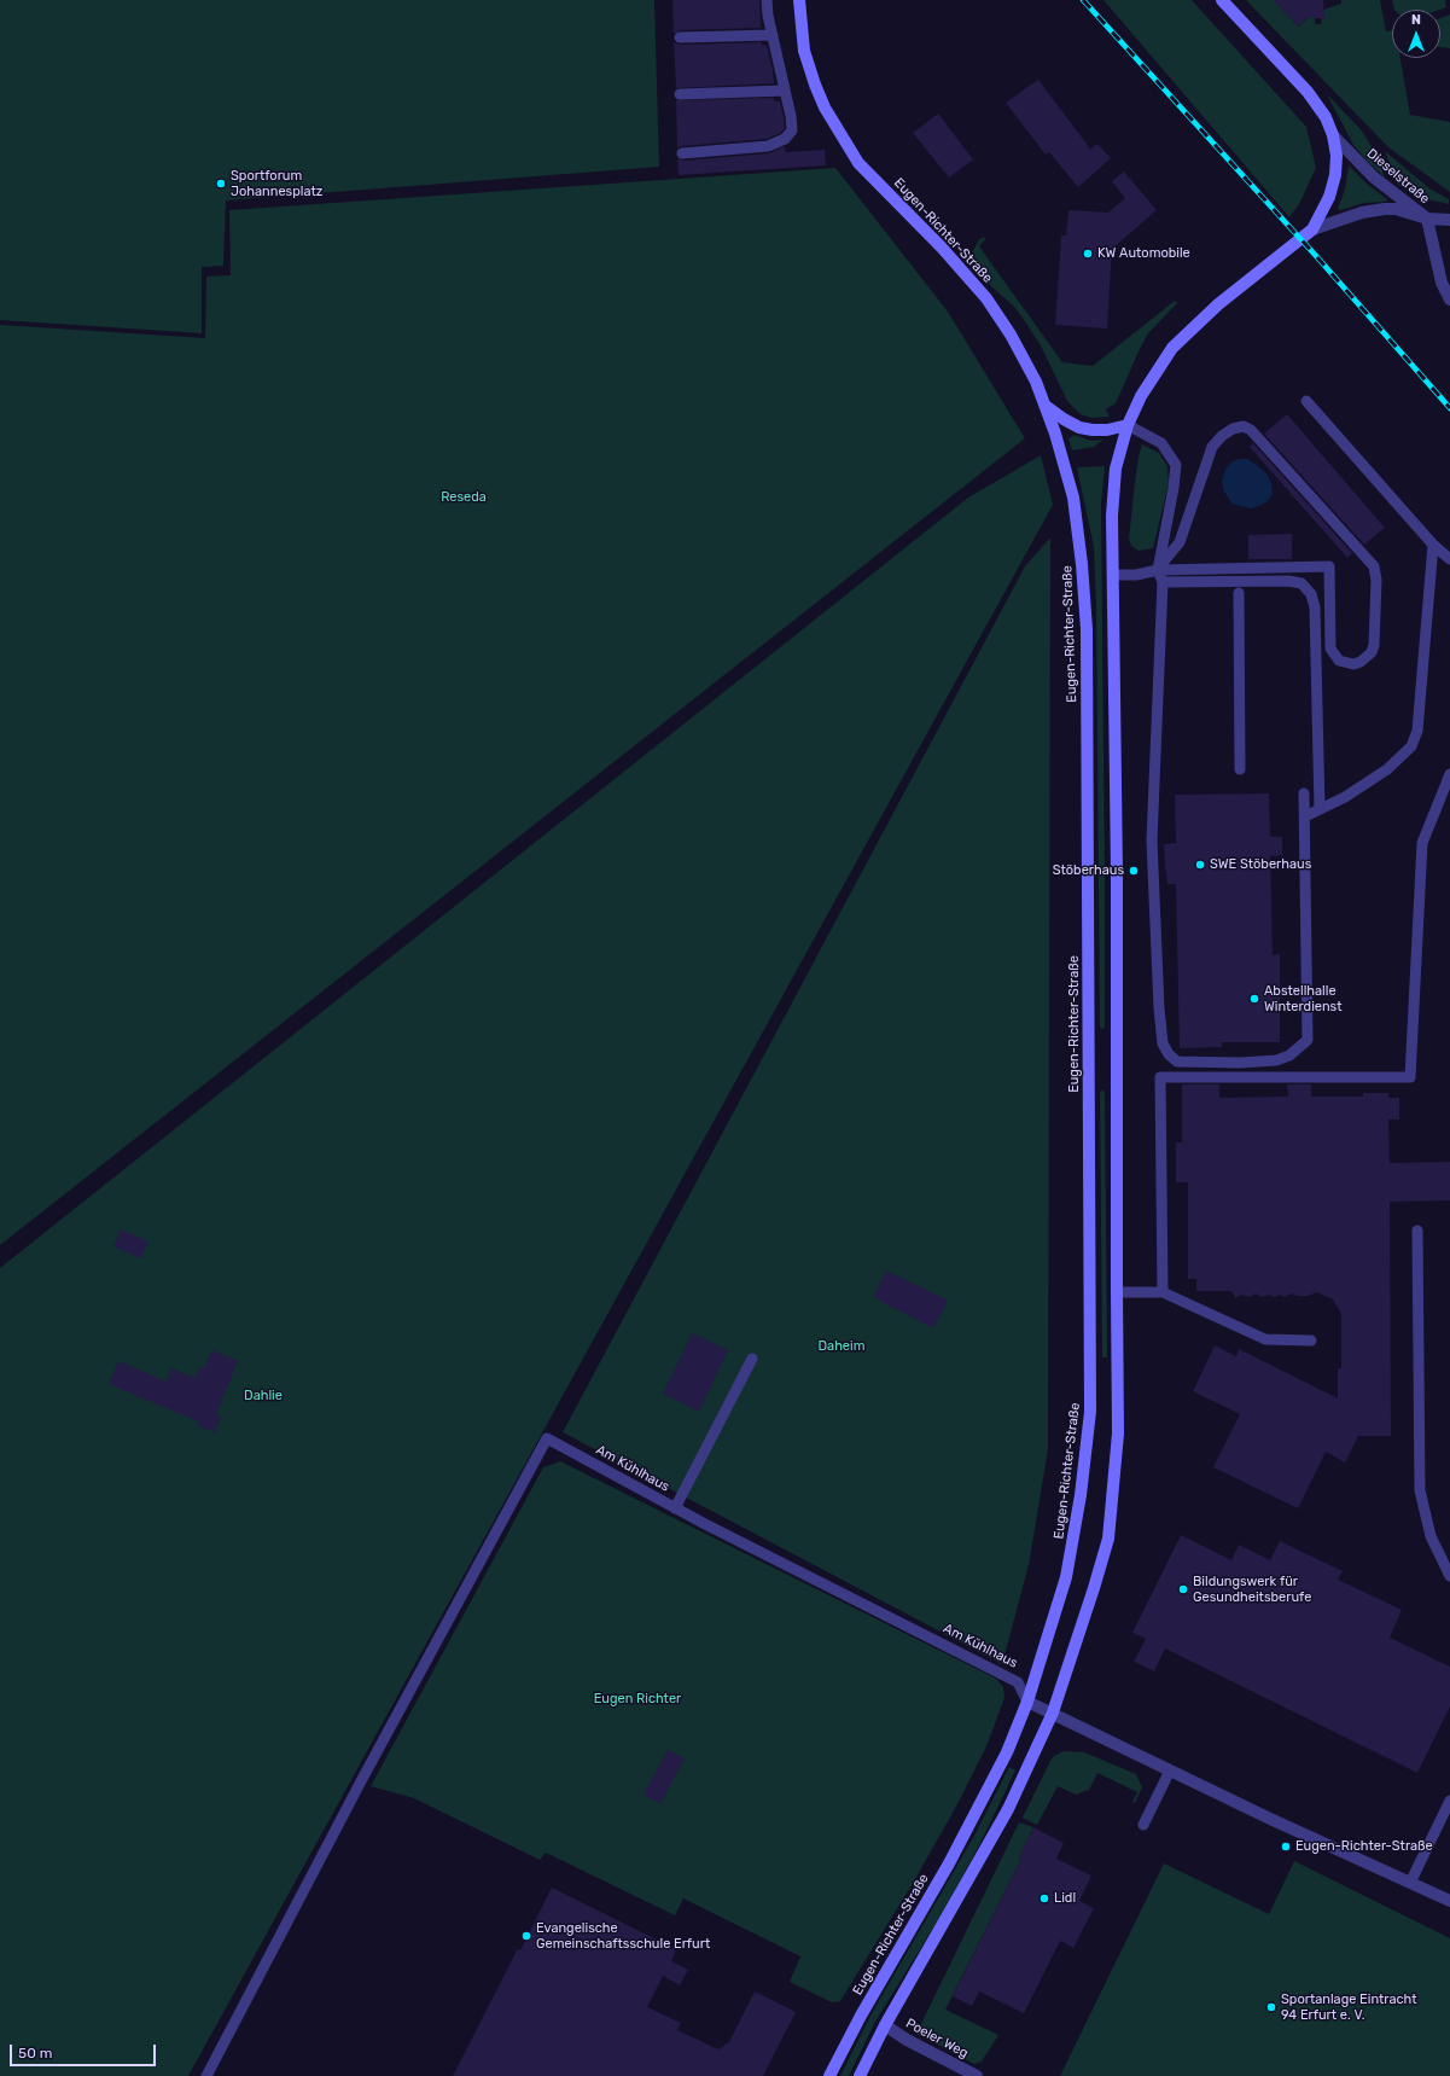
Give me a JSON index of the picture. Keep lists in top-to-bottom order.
{
  "streets": {
    "main road": ["Dieselstraße", "Eugen-Richter-Straße"],
    "street": ["Poeler Weg"],
    "lane": ["Am Kühlhaus"]
  },
  "crossings": [
    ["Eugen-Richter-Straße", "Am Kühlhaus"]
  ],
  "parks": [
    "Reseda",
    "Daheim",
    "Dahlie",
    "Eugen Richter"
  ],
  "places": [
    "Sportforum Johannesplatz",
    "KW Automobile",
    "SWE Stöberhaus",
    "Stöberhaus",
    "Abstellhalle Winterdienst",
    "Bildungswerk für Gesundheitsberufe",
    "Eugen-Richter-Straße",
    "Lidl",
    "Evangelische Gemeinschaftsschule Erfurt",
    "Sportanlage Eintracht 94 Erfurt e. V."
  ],
  "scale_bar": "50 m",
  "north": "top"
}
